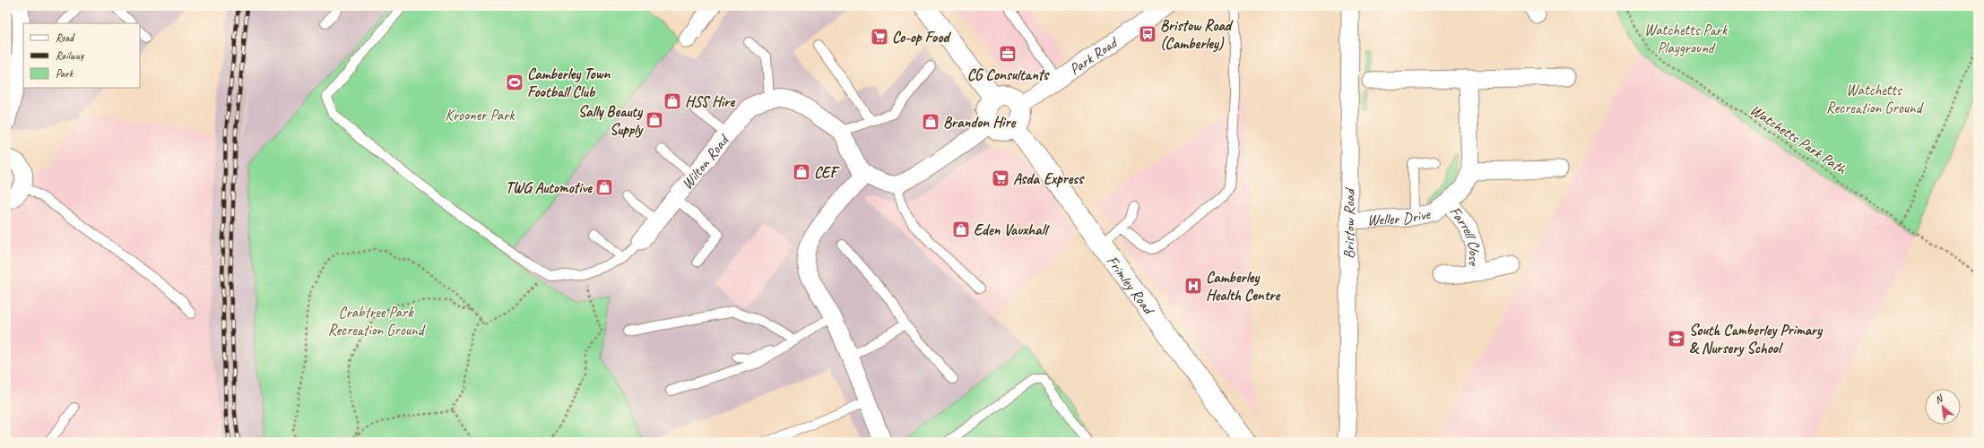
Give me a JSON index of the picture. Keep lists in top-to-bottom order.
{
  "streets": {
    "main road": ["Frimley Road"],
    "street": [
      "Park Road",
      "Wilton Road",
      "Weller Drive",
      "Bristow Road",
      "Farrell Close"
    ],
    "path": ["Watchetts Park Path"]
  },
  "crossings": [
    ["Park Road", "Frimley Road"],
    ["Weller Drive", "Bristow Road"],
    ["Weller Drive", "Farrell Close"]
  ],
  "parks": [
    "Watchetts Park Playground",
    "Watchetts Recreation Ground",
    "Krooner Park",
    "Crabtree Park Recreation Ground"
  ],
  "places": {
    "bus stop": ["Bristow Road (Camberley)"],
    "supermarket": ["Co-op Food", "Asda Express"],
    "office": ["CG Consultants"],
    "sports": ["Camberley Town Football Club"],
    "shop": [
      "HSS Hire",
      "Sally Beauty Supply",
      "Brandon Hire",
      "CEF",
      "TWG Automotive",
      "Eden Vauxhall"
    ],
    "hospital": ["Camberley Health Centre"],
    "school or university": ["South Camberley Primary & Nursery School"]
  },
  "legend": ["Road", "Railway", "Park"],
  "north": "top left"
}
